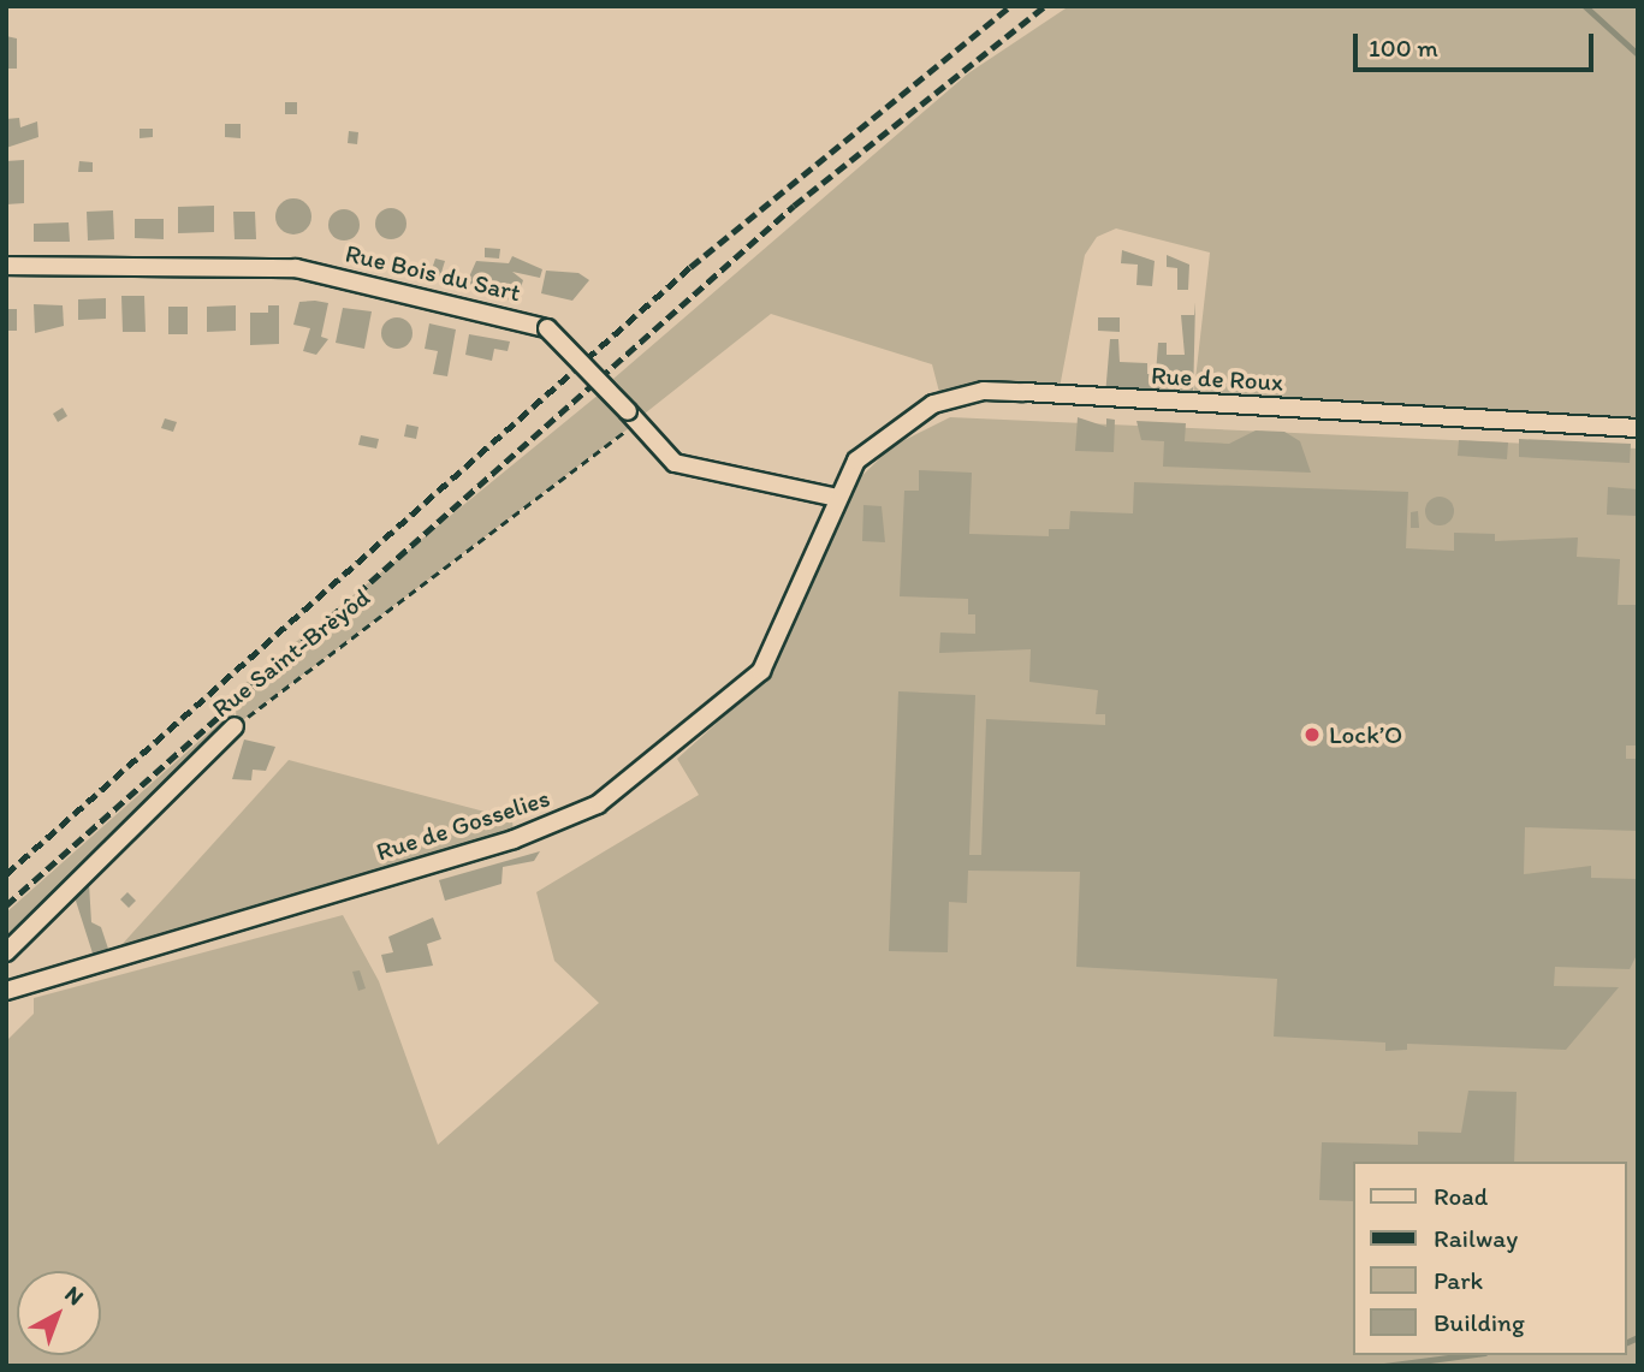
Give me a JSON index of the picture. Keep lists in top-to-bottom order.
{
  "streets": {
    "street": [
      "Rue Bois du Sart",
      "Rue de Roux",
      "Rue Saint-Brèyôd",
      "Rue de Gosselies"
    ]
  },
  "crossings": [
    ["Rue Bois du Sart", "Rue de Roux"],
    ["Rue Bois du Sart", "Rue Saint-Brèyôd"],
    ["Rue Bois du Sart", "Rue de Gosselies"],
    ["Rue de Roux", "Rue de Gosselies"]
  ],
  "places": ["Lock’O"],
  "legend": [
    "Road",
    "Railway",
    "Park",
    "Building"
  ],
  "scale_bar": "100 m",
  "north": "top right"
}
